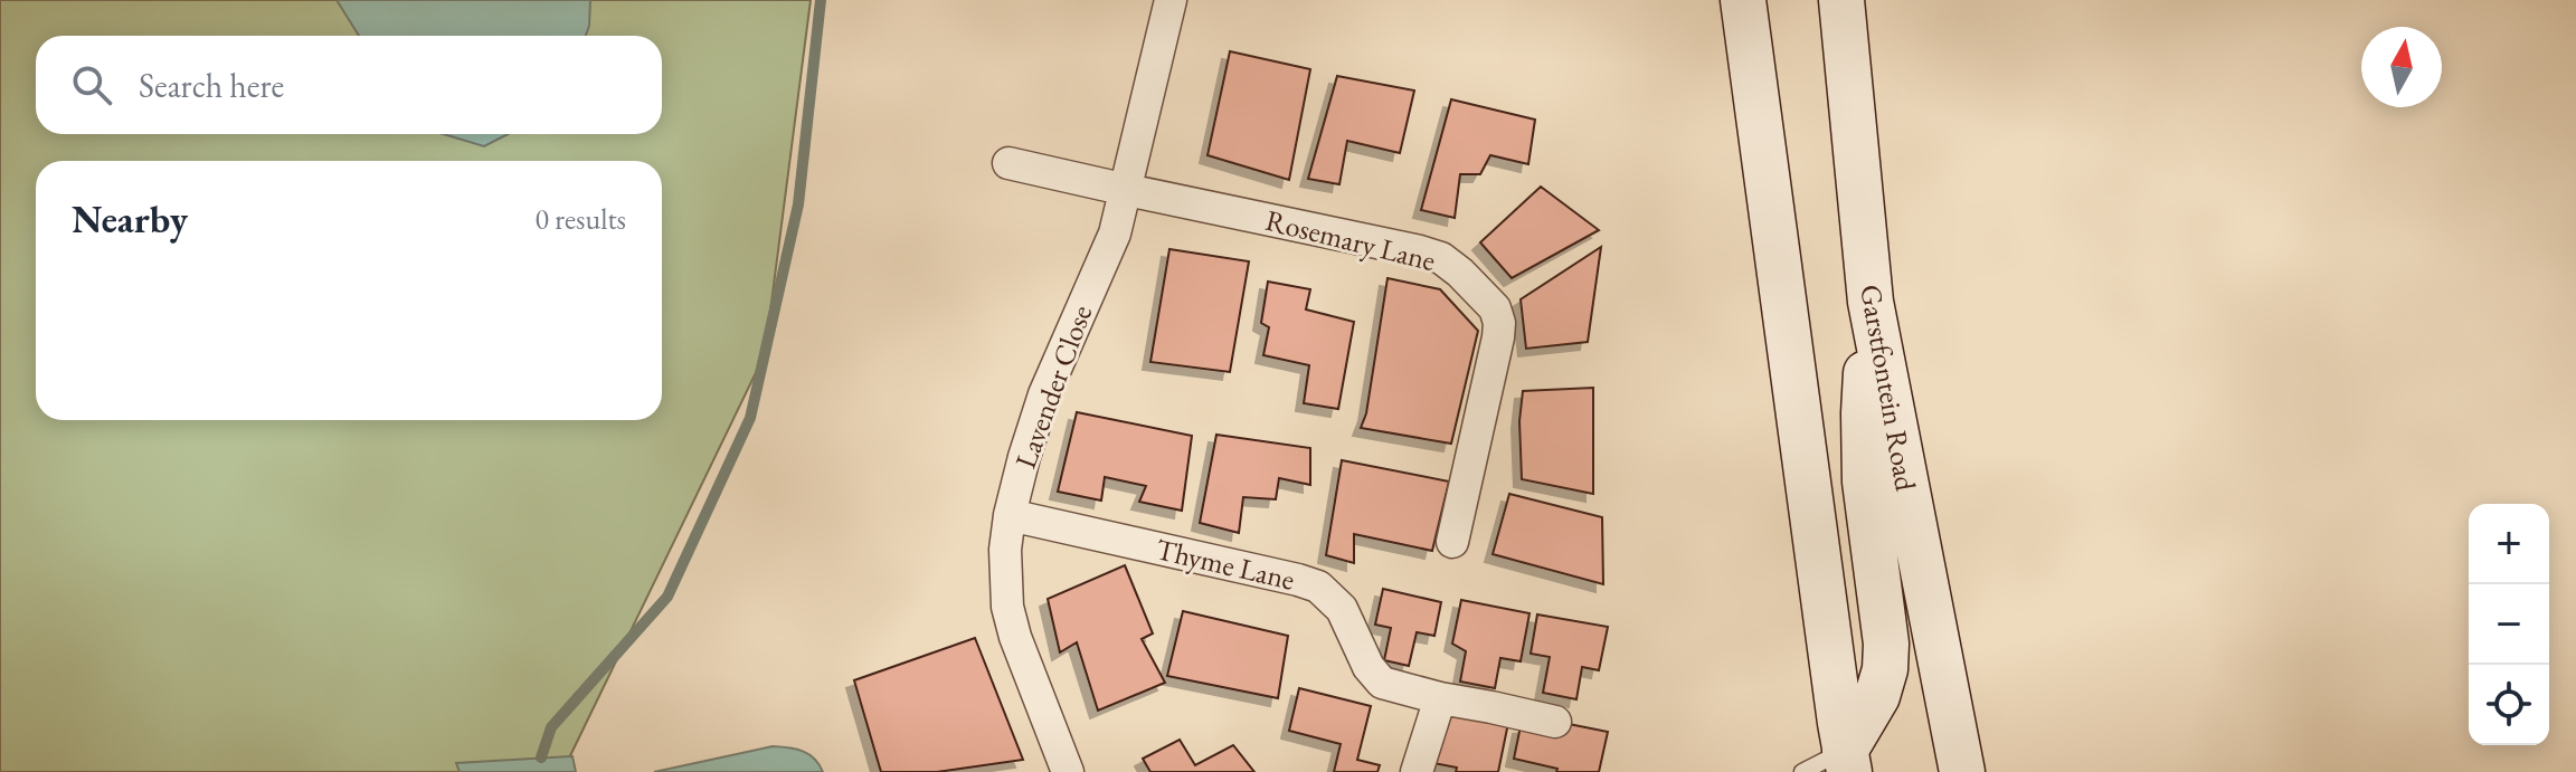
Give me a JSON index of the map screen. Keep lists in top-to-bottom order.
{
  "streets": {
    "main road": ["Garstfontein Road"],
    "street": ["Rosemary Lane", "Lavender Close", "Thyme Lane"]
  },
  "crossings": [
    ["Rosemary Lane", "Lavender Close"],
    ["Lavender Close", "Thyme Lane"]
  ],
  "north": "top",
  "page": {
    "search": "Search here",
    "heading": ["Nearby", "0 results"],
    "map_buttons": ["+", "−"]
  }
}
